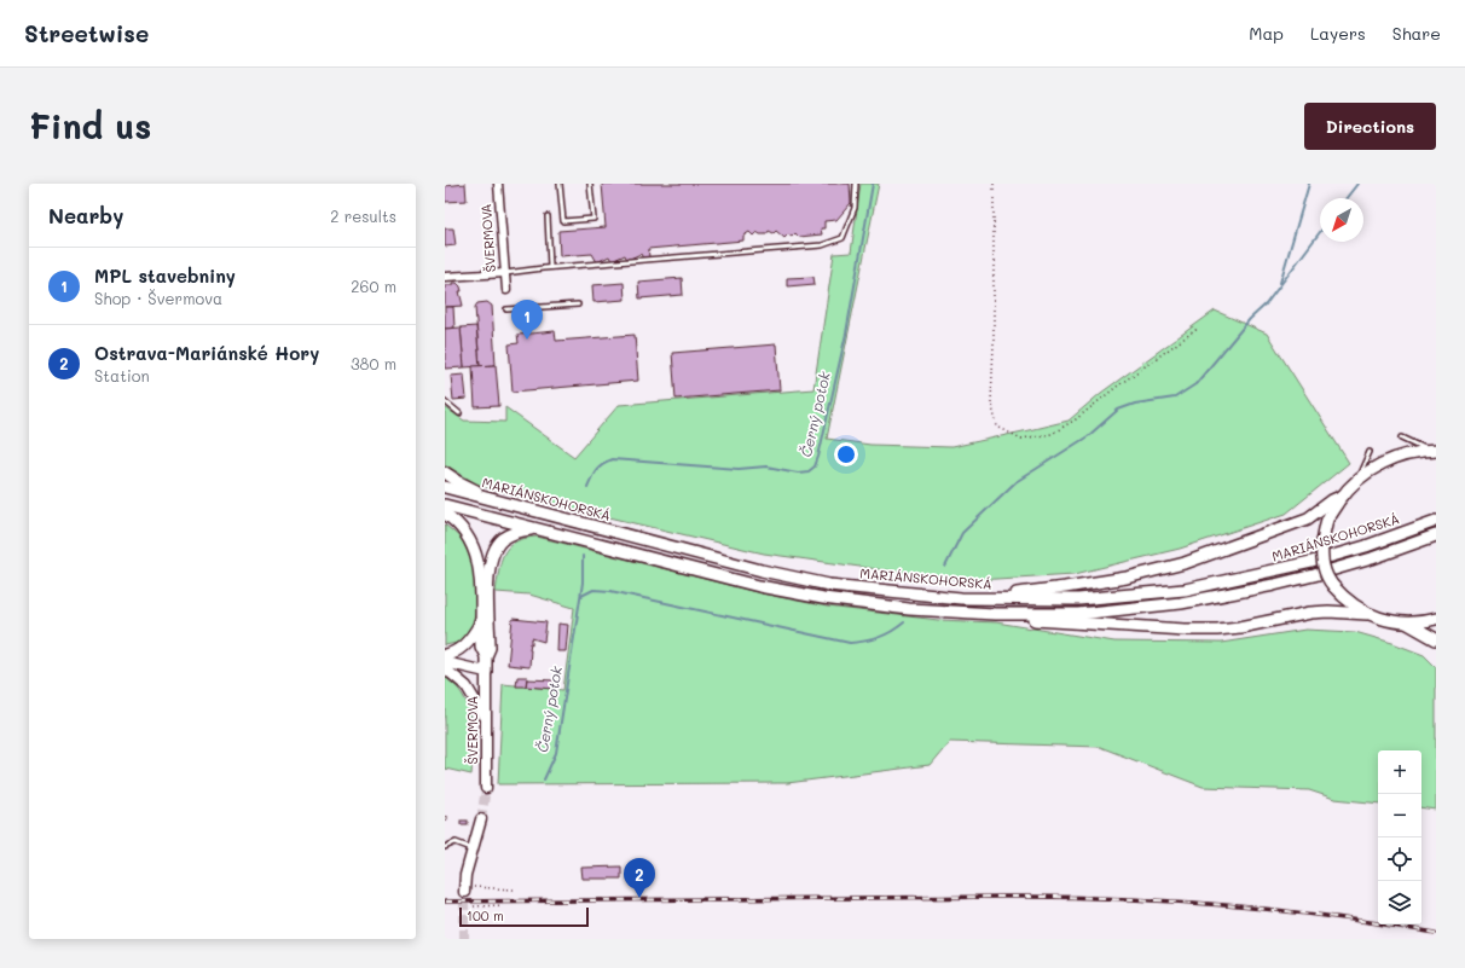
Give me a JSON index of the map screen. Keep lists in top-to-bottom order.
{
  "streets": {
    "main road": ["MARIÁNSKOHORSKÁ"],
    "street": ["ŠVERMOVA"]
  },
  "water": ["Černý potok"],
  "scale_bar": "100 m",
  "north": "bottom left",
  "page": {
    "header": "Streetwise",
    "nav": ["Map", "Layers", "Share"],
    "buttons": "Directions",
    "title": "Find us",
    "heading": ["Nearby", "2 results"],
    "list": [
      {
        "mark": "1",
        "name": "MPL stavebniny",
        "note": "Shop · Švermova",
        "value": "260 m"
      },
      {
        "mark": "2",
        "name": "Ostrava-Mariánské Hory",
        "note": "Station",
        "value": "380 m"
      }
    ],
    "pins": ["1", "2"],
    "map_buttons": ["+", "−"],
    "scale": "100 m"
  }
}
